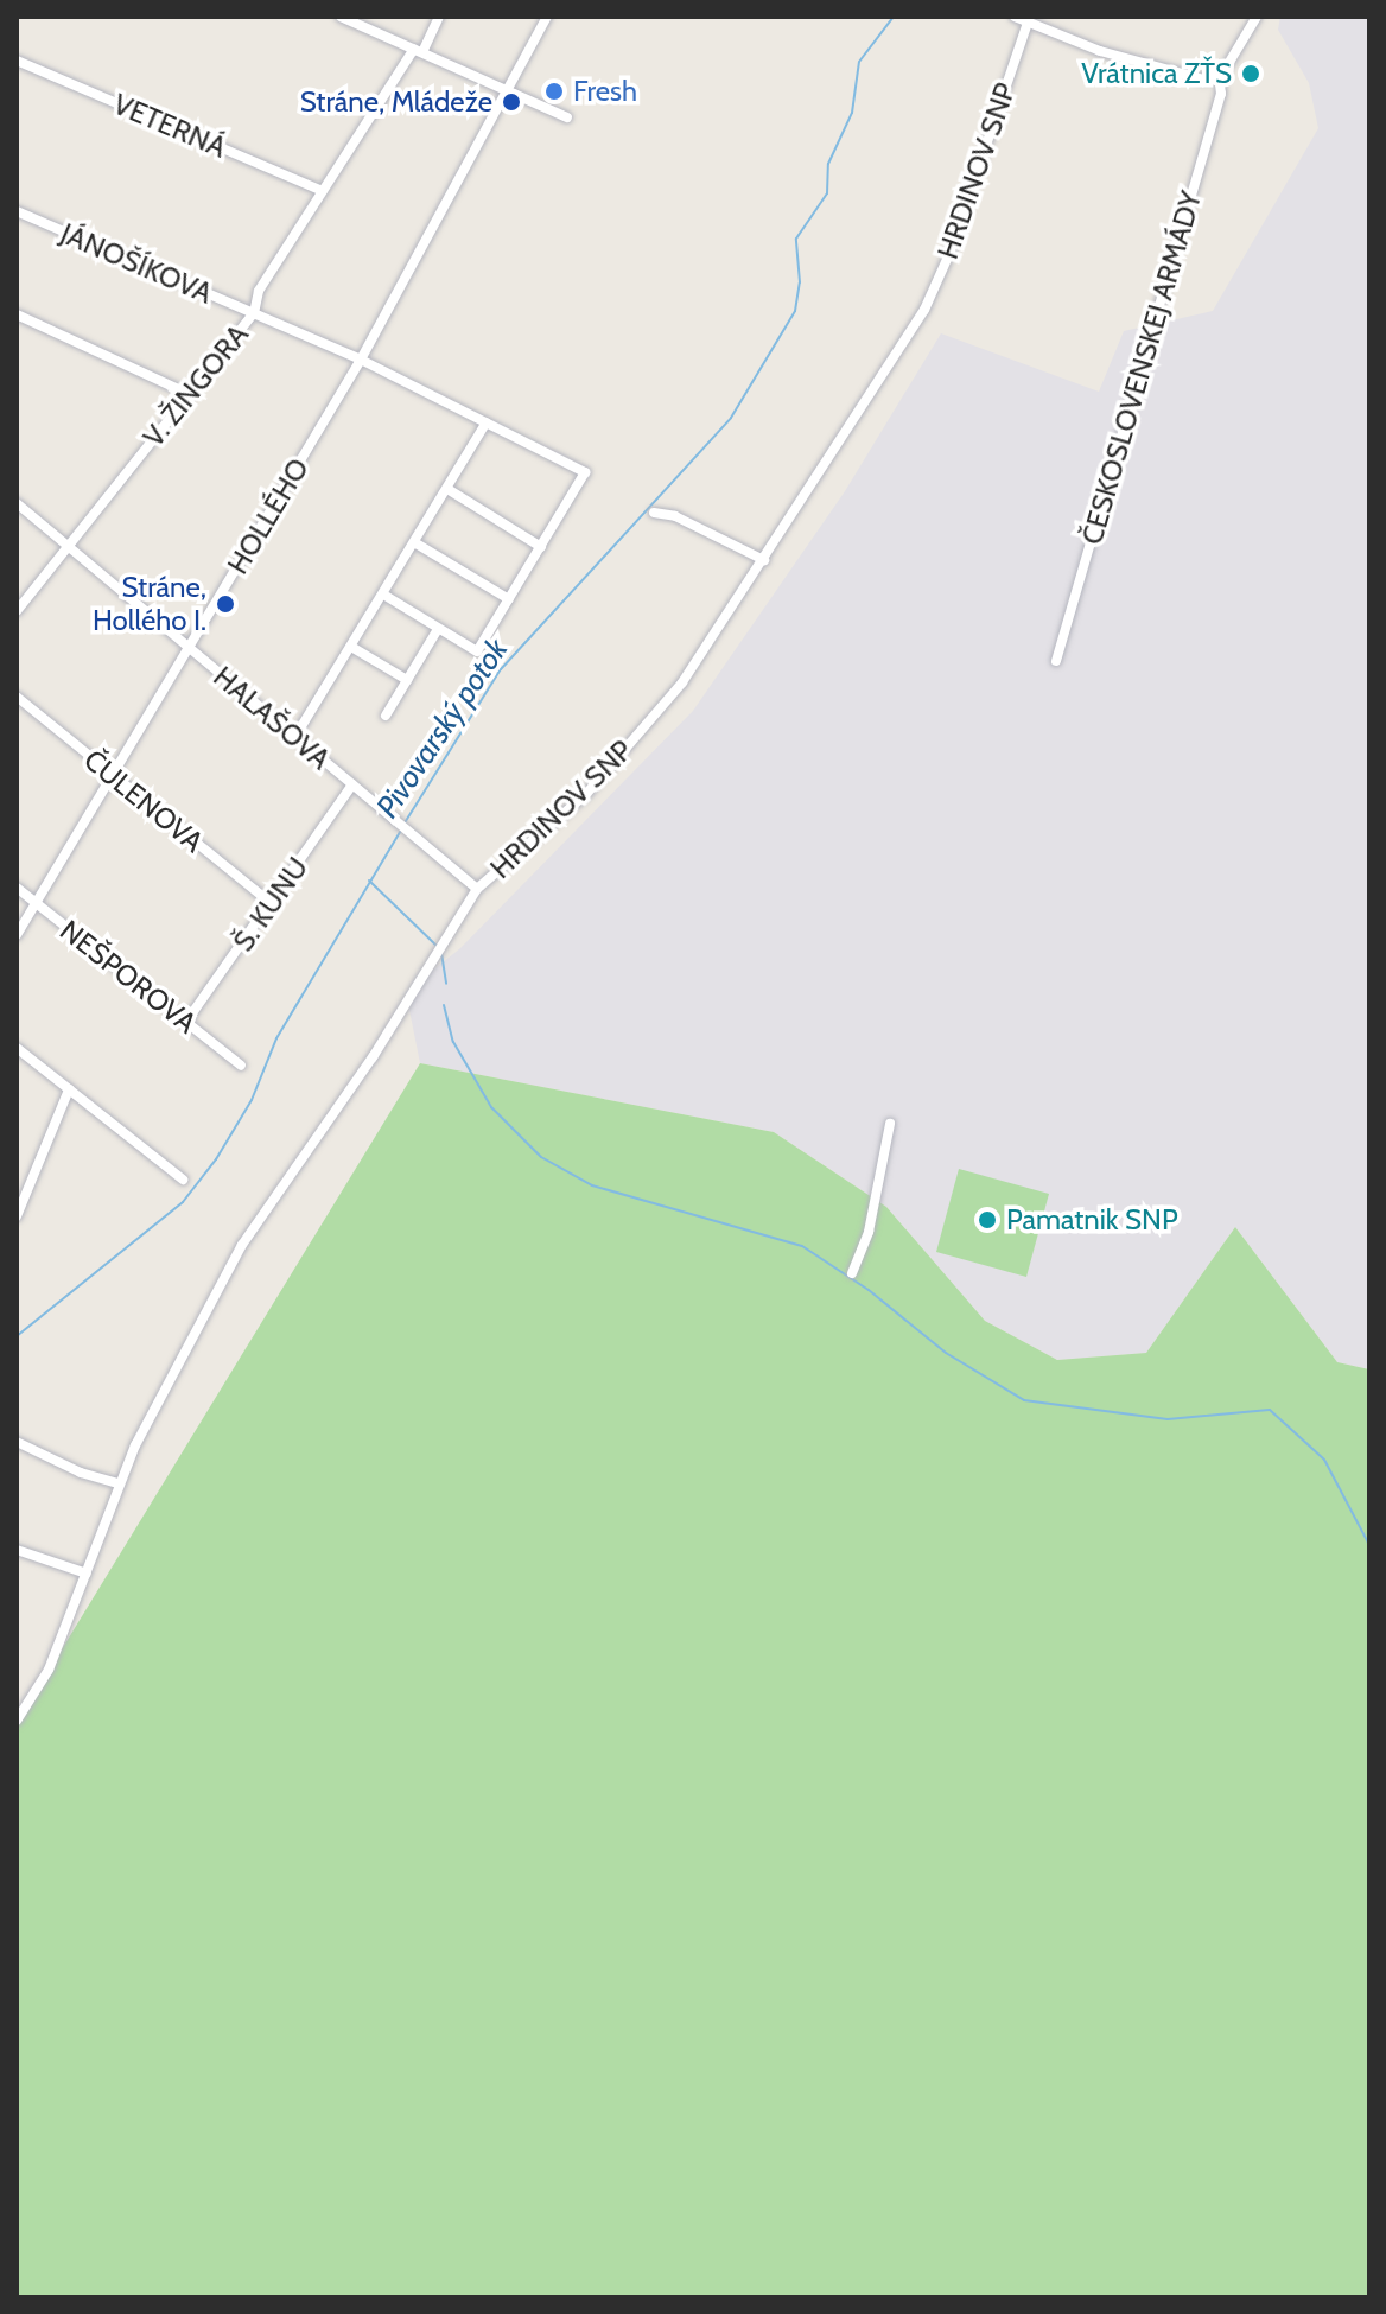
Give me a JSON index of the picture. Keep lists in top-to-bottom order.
{
  "streets": {
    "street": [
      "VETERNÁ",
      "HRDINOV SNP",
      "JÁNOŠÍKOVA",
      "ČESKOSLOVENSKEJ ARMÁDY",
      "V. ŽINGORA",
      "HOLLÉHO",
      "HALAŠOVA",
      "ČULENOVA",
      "Š. KUNU",
      "NEŠPOROVA"
    ]
  },
  "crossings": [
    ["VETERNÁ", "V. ŽINGORA"],
    ["HRDINOV SNP", "HALAŠOVA"],
    ["JÁNOŠÍKOVA", "V. ŽINGORA"],
    ["JÁNOŠÍKOVA", "HOLLÉHO"],
    ["V. ŽINGORA", "HALAŠOVA"],
    ["HOLLÉHO", "HALAŠOVA"],
    ["HOLLÉHO", "ČULENOVA"],
    ["HOLLÉHO", "NEŠPOROVA"],
    ["HALAŠOVA", "Š. KUNU"],
    ["ČULENOVA", "Š. KUNU"],
    ["Š. KUNU", "NEŠPOROVA"]
  ],
  "water": ["Pivovarský potok"],
  "places": [
    "Vrátnica ZŤS",
    "Fresh",
    "Stráne, Mládeže",
    "Stráne, Hollého I.",
    "Pamatnik SNP"
  ]
}
